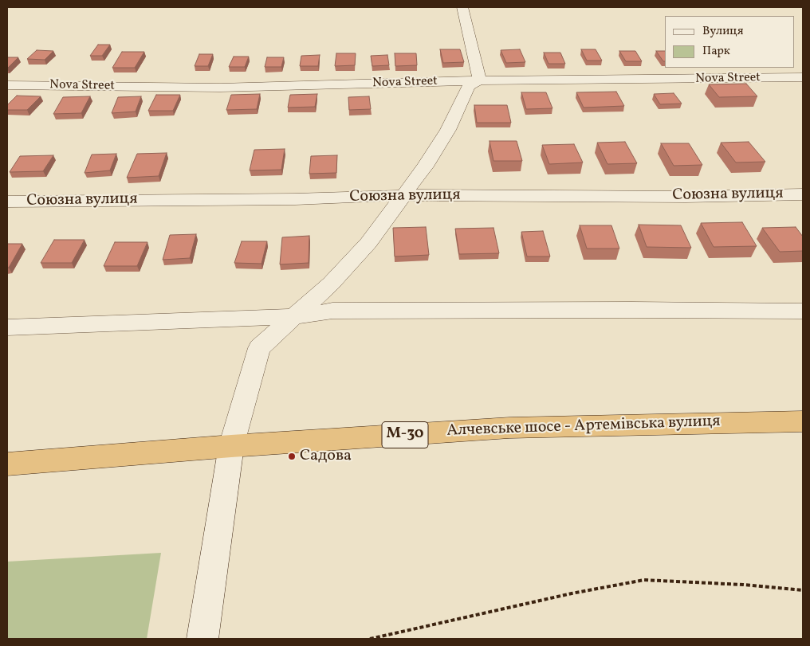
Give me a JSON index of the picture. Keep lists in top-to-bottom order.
{
  "streets": {
    "highway": ["Алчевське шосе - Артемівська вулиця", "М-30"],
    "street": ["Nova Street", "Союзна вулиця"]
  },
  "places": ["Садова"],
  "legend": ["Вулиця", "Парк"]
}
